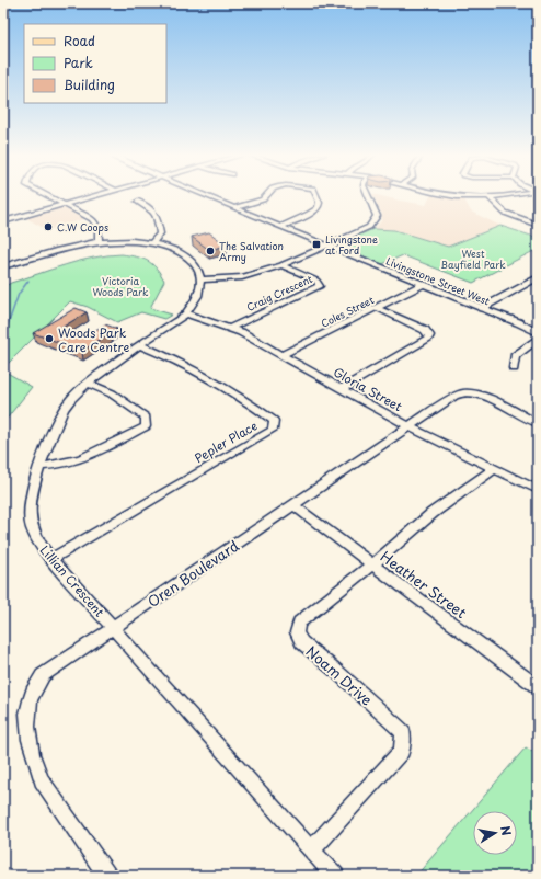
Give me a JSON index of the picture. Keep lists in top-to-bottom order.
{
  "streets": {
    "street": [
      "Livingstone Street West",
      "Craig Crescent",
      "Coles Street",
      "Gloria Street",
      "Pepler Place",
      "Oren Boulevard",
      "Lillian Crescent",
      "Heather Street",
      "Noam Drive"
    ]
  },
  "crossings": [
    ["Livingstone Street West", "Coles Street"],
    ["Craig Crescent", "Gloria Street"],
    ["Coles Street", "Gloria Street"],
    ["Gloria Street", "Oren Boulevard"],
    ["Gloria Street", "Lillian Crescent"],
    ["Gloria Street", "Noam Drive"],
    ["Pepler Place", "Lillian Crescent"],
    ["Oren Boulevard", "Lillian Crescent"],
    ["Oren Boulevard", "Heather Street"],
    ["Lillian Crescent", "Noam Drive"],
    ["Heather Street", "Noam Drive"]
  ],
  "parks": ["West Bayfield Park", "Victoria Woods Park"],
  "places": {
    "other": ["C.W Coops", "The Salvation Army", "Woods Park Care Centre"],
    "transit": ["Livingstone at Ford"]
  },
  "legend": ["Road", "Park", "Building"],
  "north": "right"
}
